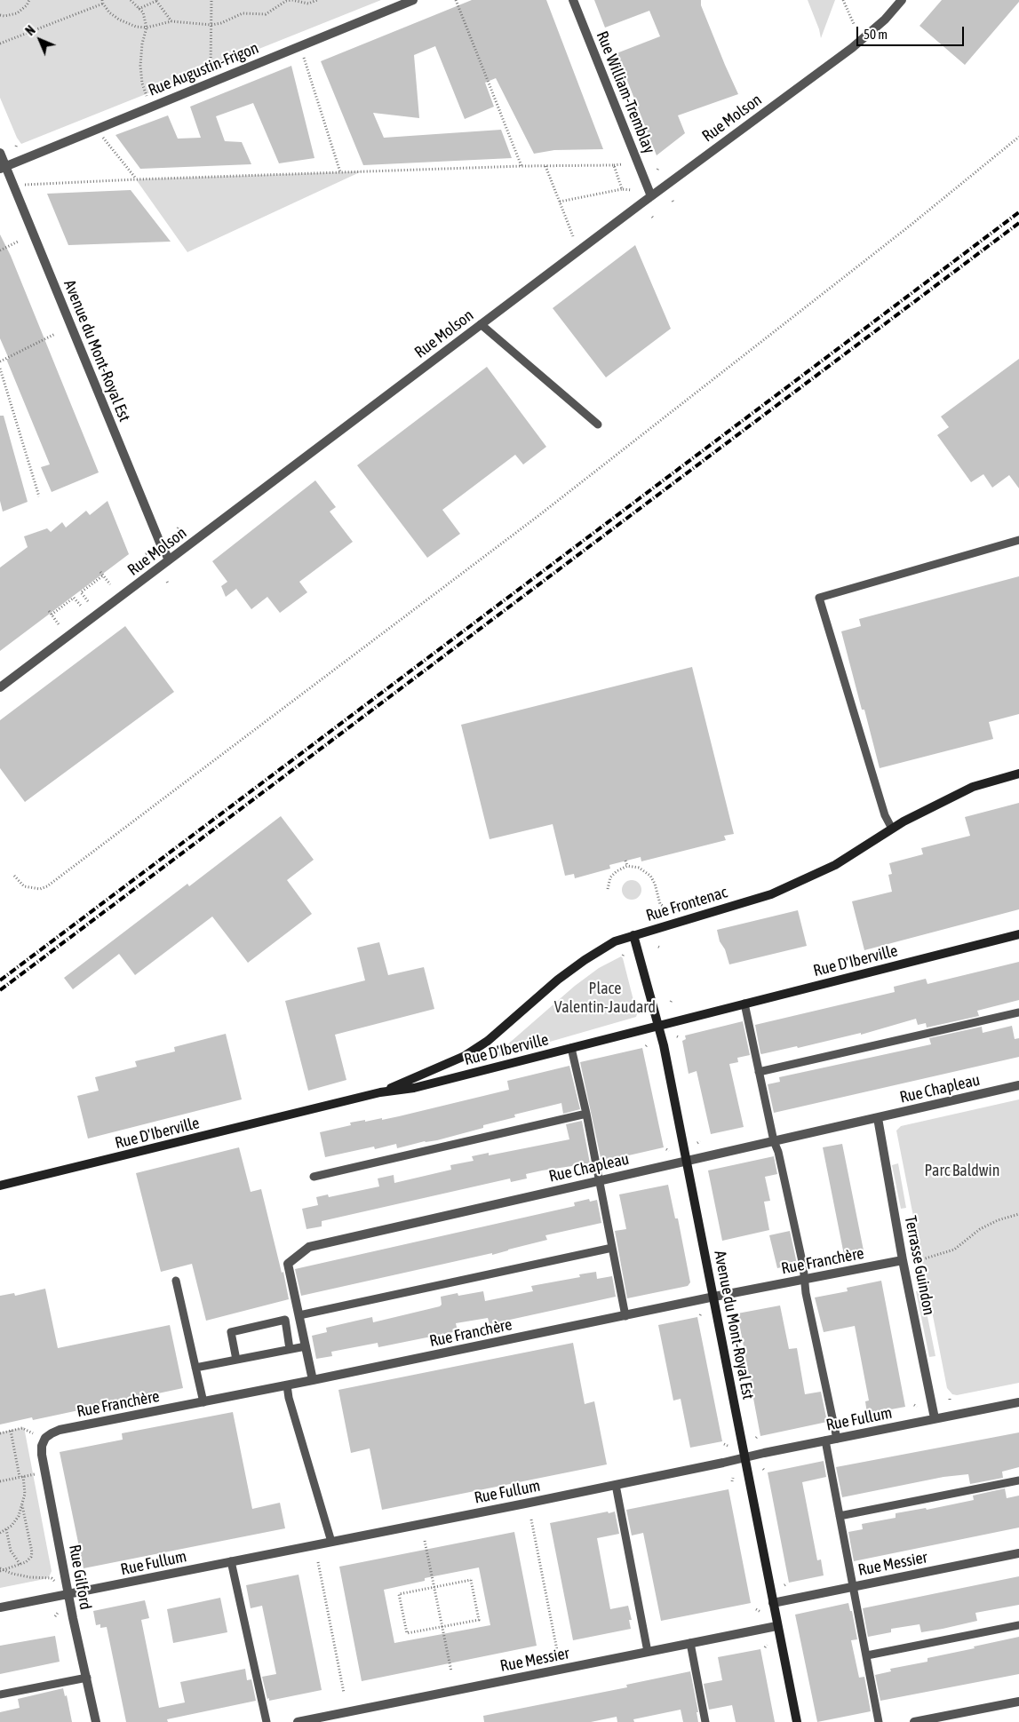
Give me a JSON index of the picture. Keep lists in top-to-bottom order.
{
  "streets": {
    "main road": ["Avenue du Mont-Royal Est", "Rue Frontenac", "Rue D'Iberville"],
    "street": [
      "Rue Augustin-Frigon",
      "Rue William-Tremblay",
      "Rue Molson",
      "Rue Chapleau",
      "Rue Franchère",
      "Terrasse Guindon",
      "Rue Fullum",
      "Rue Messier",
      "Rue Gilford"
    ]
  },
  "crossings": [
    ["Rue Augustin-Frigon", "Avenue du Mont-Royal Est"],
    ["Rue William-Tremblay", "Rue Molson"],
    ["Rue Molson", "Avenue du Mont-Royal Est"],
    ["Avenue du Mont-Royal Est", "Rue Frontenac"],
    ["Avenue du Mont-Royal Est", "Rue D'Iberville"],
    ["Avenue du Mont-Royal Est", "Rue Chapleau"],
    ["Avenue du Mont-Royal Est", "Rue Franchère"],
    ["Avenue du Mont-Royal Est", "Rue Fullum"],
    ["Avenue du Mont-Royal Est", "Rue Messier"],
    ["Rue Frontenac", "Rue D'Iberville"],
    ["Rue Chapleau", "Rue Franchère"],
    ["Rue Chapleau", "Terrasse Guindon"],
    ["Rue Franchère", "Terrasse Guindon"],
    ["Rue Franchère", "Rue Gilford"],
    ["Terrasse Guindon", "Rue Fullum"],
    ["Rue Fullum", "Rue Gilford"]
  ],
  "parks": ["Place Valentin-Jaudard", "Parc Baldwin"],
  "scale_bar": "50 m",
  "north": "top left"
}
